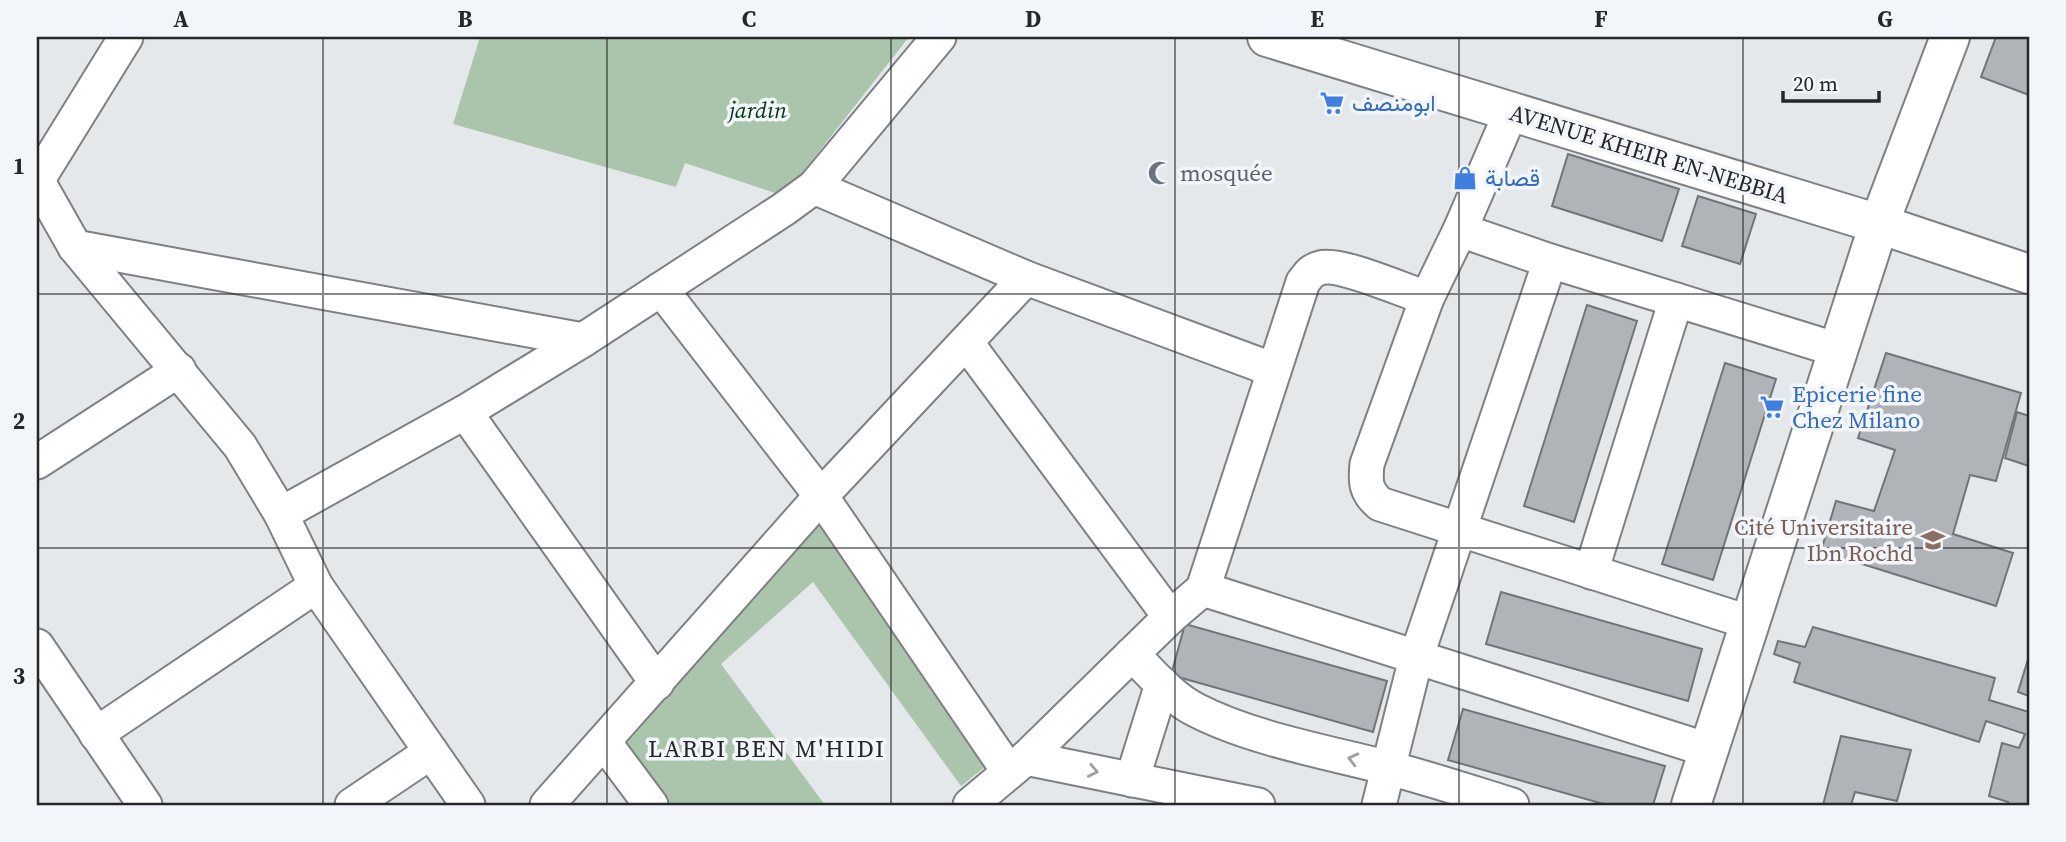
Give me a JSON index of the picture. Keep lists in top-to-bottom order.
{
  "streets": {
    "main road": ["AVENUE KHEIR EN-NEBBIA"]
  },
  "districts": ["LARBI BEN M'HIDI"],
  "parks": ["jardin"],
  "places": {
    "supermarket": ["ابومنصف", "Epicerie fine Chez Milano"],
    "mosque": ["mosquée"],
    "shop": ["قصابة"],
    "school or university": ["Cité Universitaire Ibn Rochd"]
  },
  "scale_bar": "20 m",
  "grid": {
    "columns": [
      "A",
      "B",
      "C",
      "D",
      "E",
      "F",
      "G"
    ],
    "rows": ["1", "2", "3"]
  }
}
